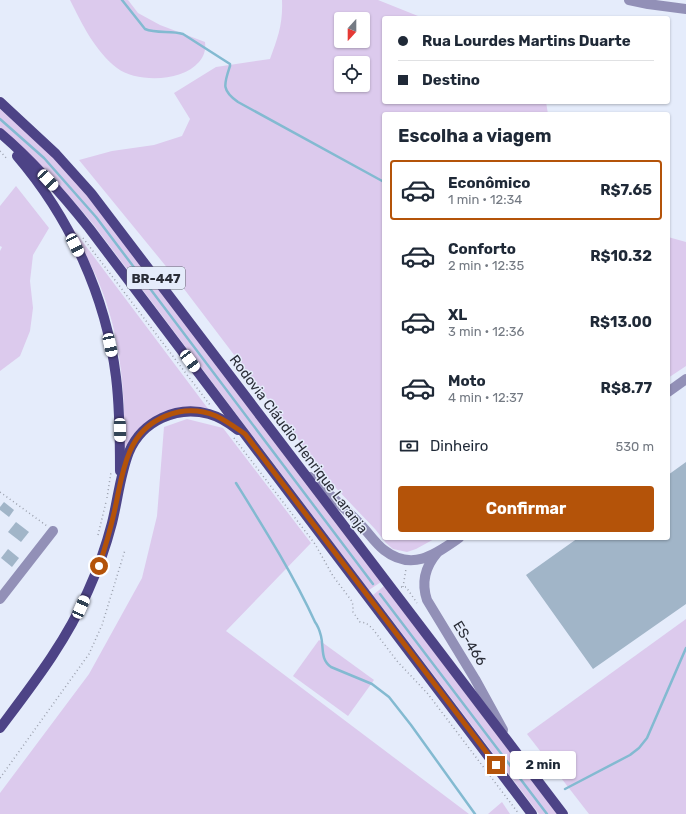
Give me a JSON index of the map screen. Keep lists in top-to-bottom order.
{
  "streets": {
    "main road": ["BR-447", "Rodovia Cláudio Henrique Laranja"],
    "street": ["ES-466"]
  },
  "crossings": [
    ["Rodovia Cláudio Henrique Laranja", "ES-466"]
  ],
  "north": "bottom",
  "page": {
    "banner": ["Rua Lourdes Martins Duarte", "Destino"],
    "heading": "Escolha a viagem",
    "list": [
      {
        "name": "Econômico",
        "note": "1 min · 12:34",
        "value": "R$7.65"
      },
      {
        "name": "Conforto",
        "note": "2 min · 12:35",
        "value": "R$10.32"
      },
      {
        "name": "XL",
        "note": "3 min · 12:36",
        "value": "R$13.00"
      },
      {
        "name": "Moto",
        "note": "4 min · 12:37",
        "value": "R$8.77"
      }
    ],
    "pay": ["Dinheiro", "530 m"],
    "buttons": "Confirmar",
    "bubble": "2 min"
  }
}
